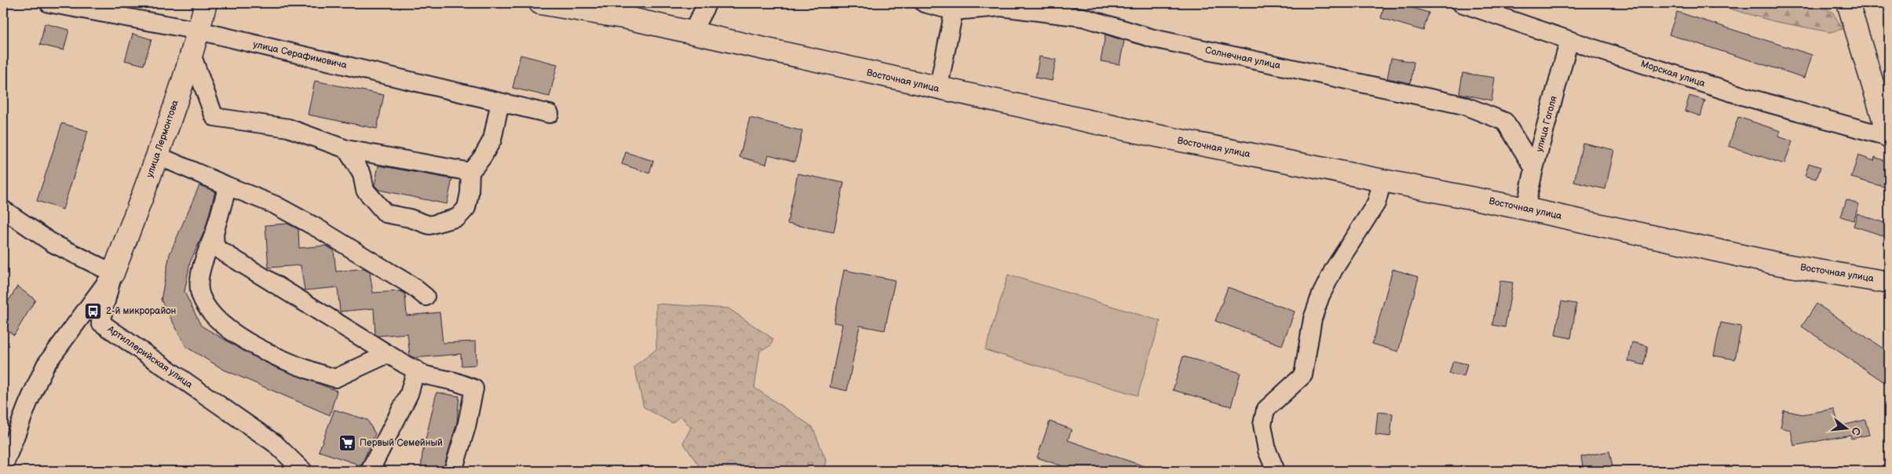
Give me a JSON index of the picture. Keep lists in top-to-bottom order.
{
  "streets": {
    "street": [
      "улица Серафимовича",
      "Солнечная улица",
      "Морская улица",
      "Восточная улица",
      "улица Гоголя",
      "улица Лермонтова",
      "Артиллерийская улица"
    ]
  },
  "crossings": [
    ["улица Серафимовича", "улица Лермонтова"],
    ["Солнечная улица", "улица Гоголя"],
    ["Морская улица", "улица Гоголя"],
    ["Восточная улица", "улица Гоголя"],
    ["улица Лермонтова", "Артиллерийская улица"]
  ],
  "places": {
    "bus stop": ["2-й микрорайон"],
    "supermarket": ["Первый Семейный"]
  },
  "north": "right"
}
